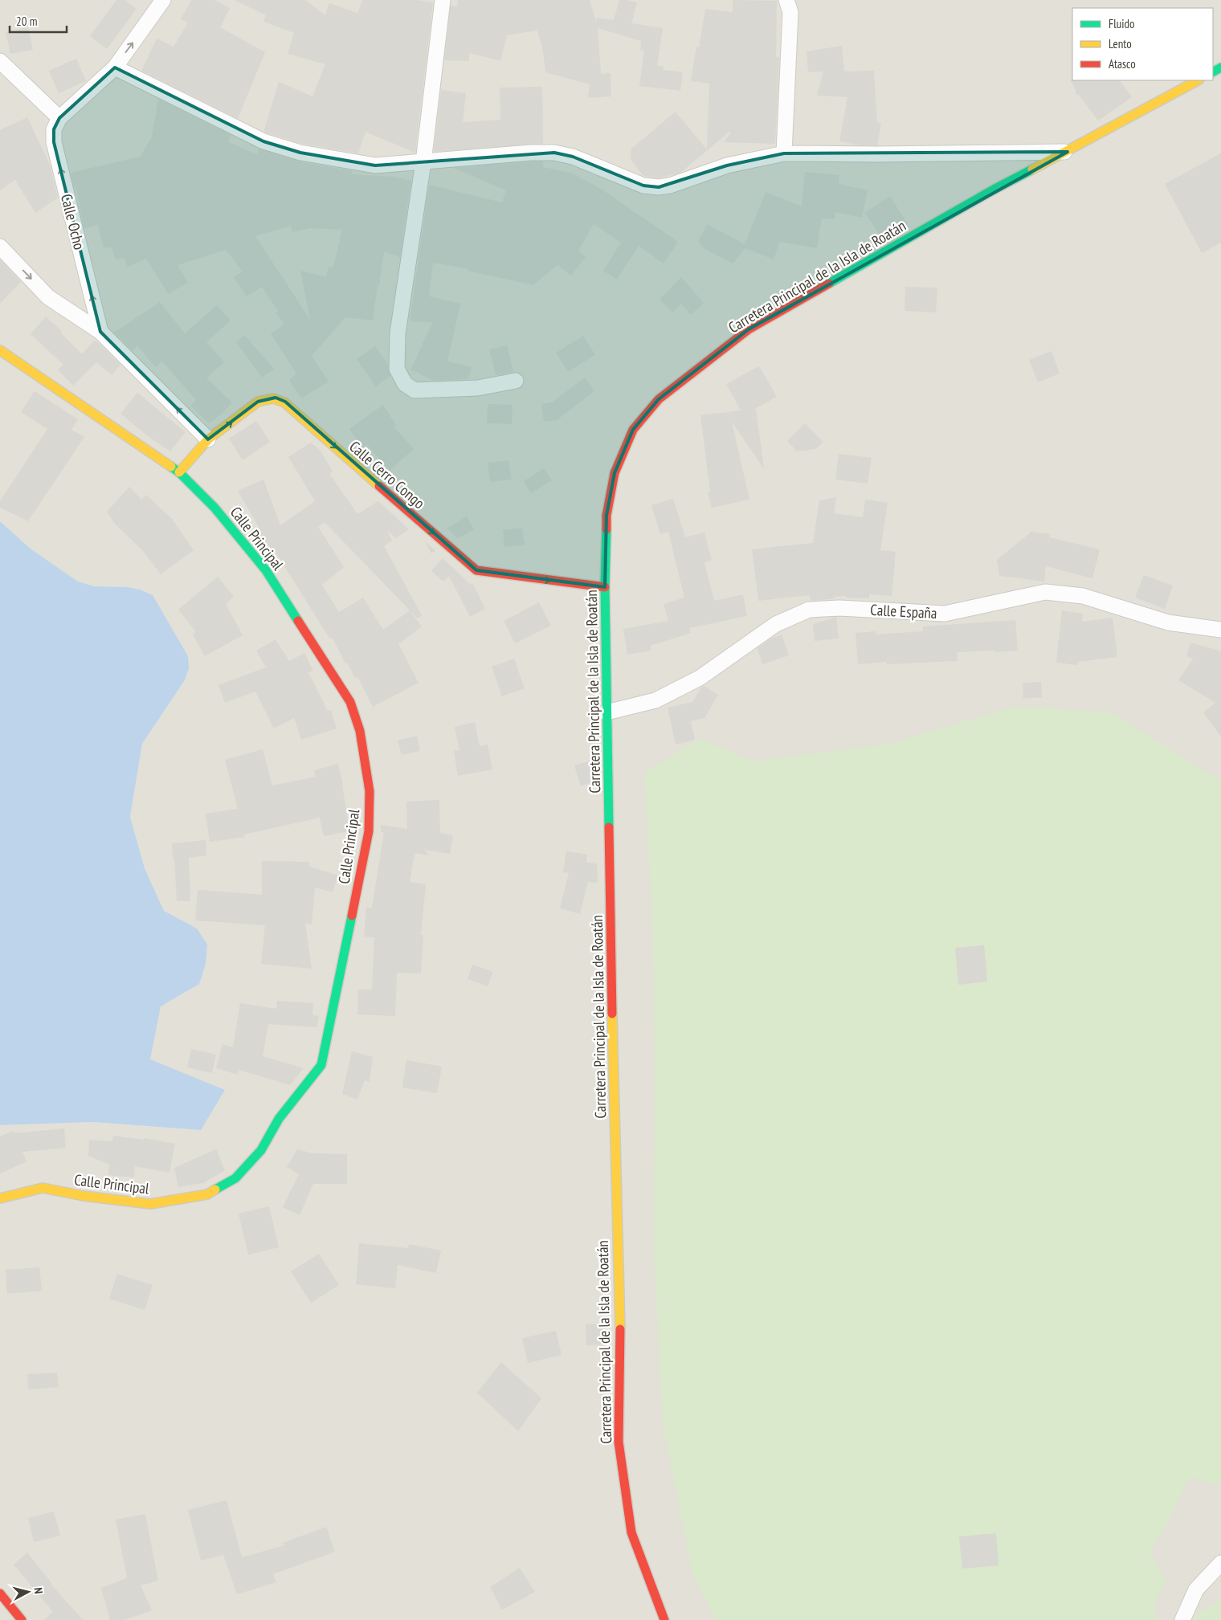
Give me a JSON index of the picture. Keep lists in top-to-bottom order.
{
  "streets": {
    "main road": ["Carretera Principal de la Isla de Roatán", "Calle Cerro Congo", "Calle Principal"],
    "street": ["Calle Ocho", "Calle España"]
  },
  "crossings": [
    ["Carretera Principal de la Isla de Roatán", "Calle Cerro Congo"],
    ["Carretera Principal de la Isla de Roatán", "Calle España"],
    ["Calle Cerro Congo", "Calle Principal"]
  ],
  "one_way": ["Calle Ocho", "Calle Cerro Congo"],
  "legend": ["Fluido", "Lento", "Atasco"],
  "scale_bar": "20 m",
  "north": "right"
}
